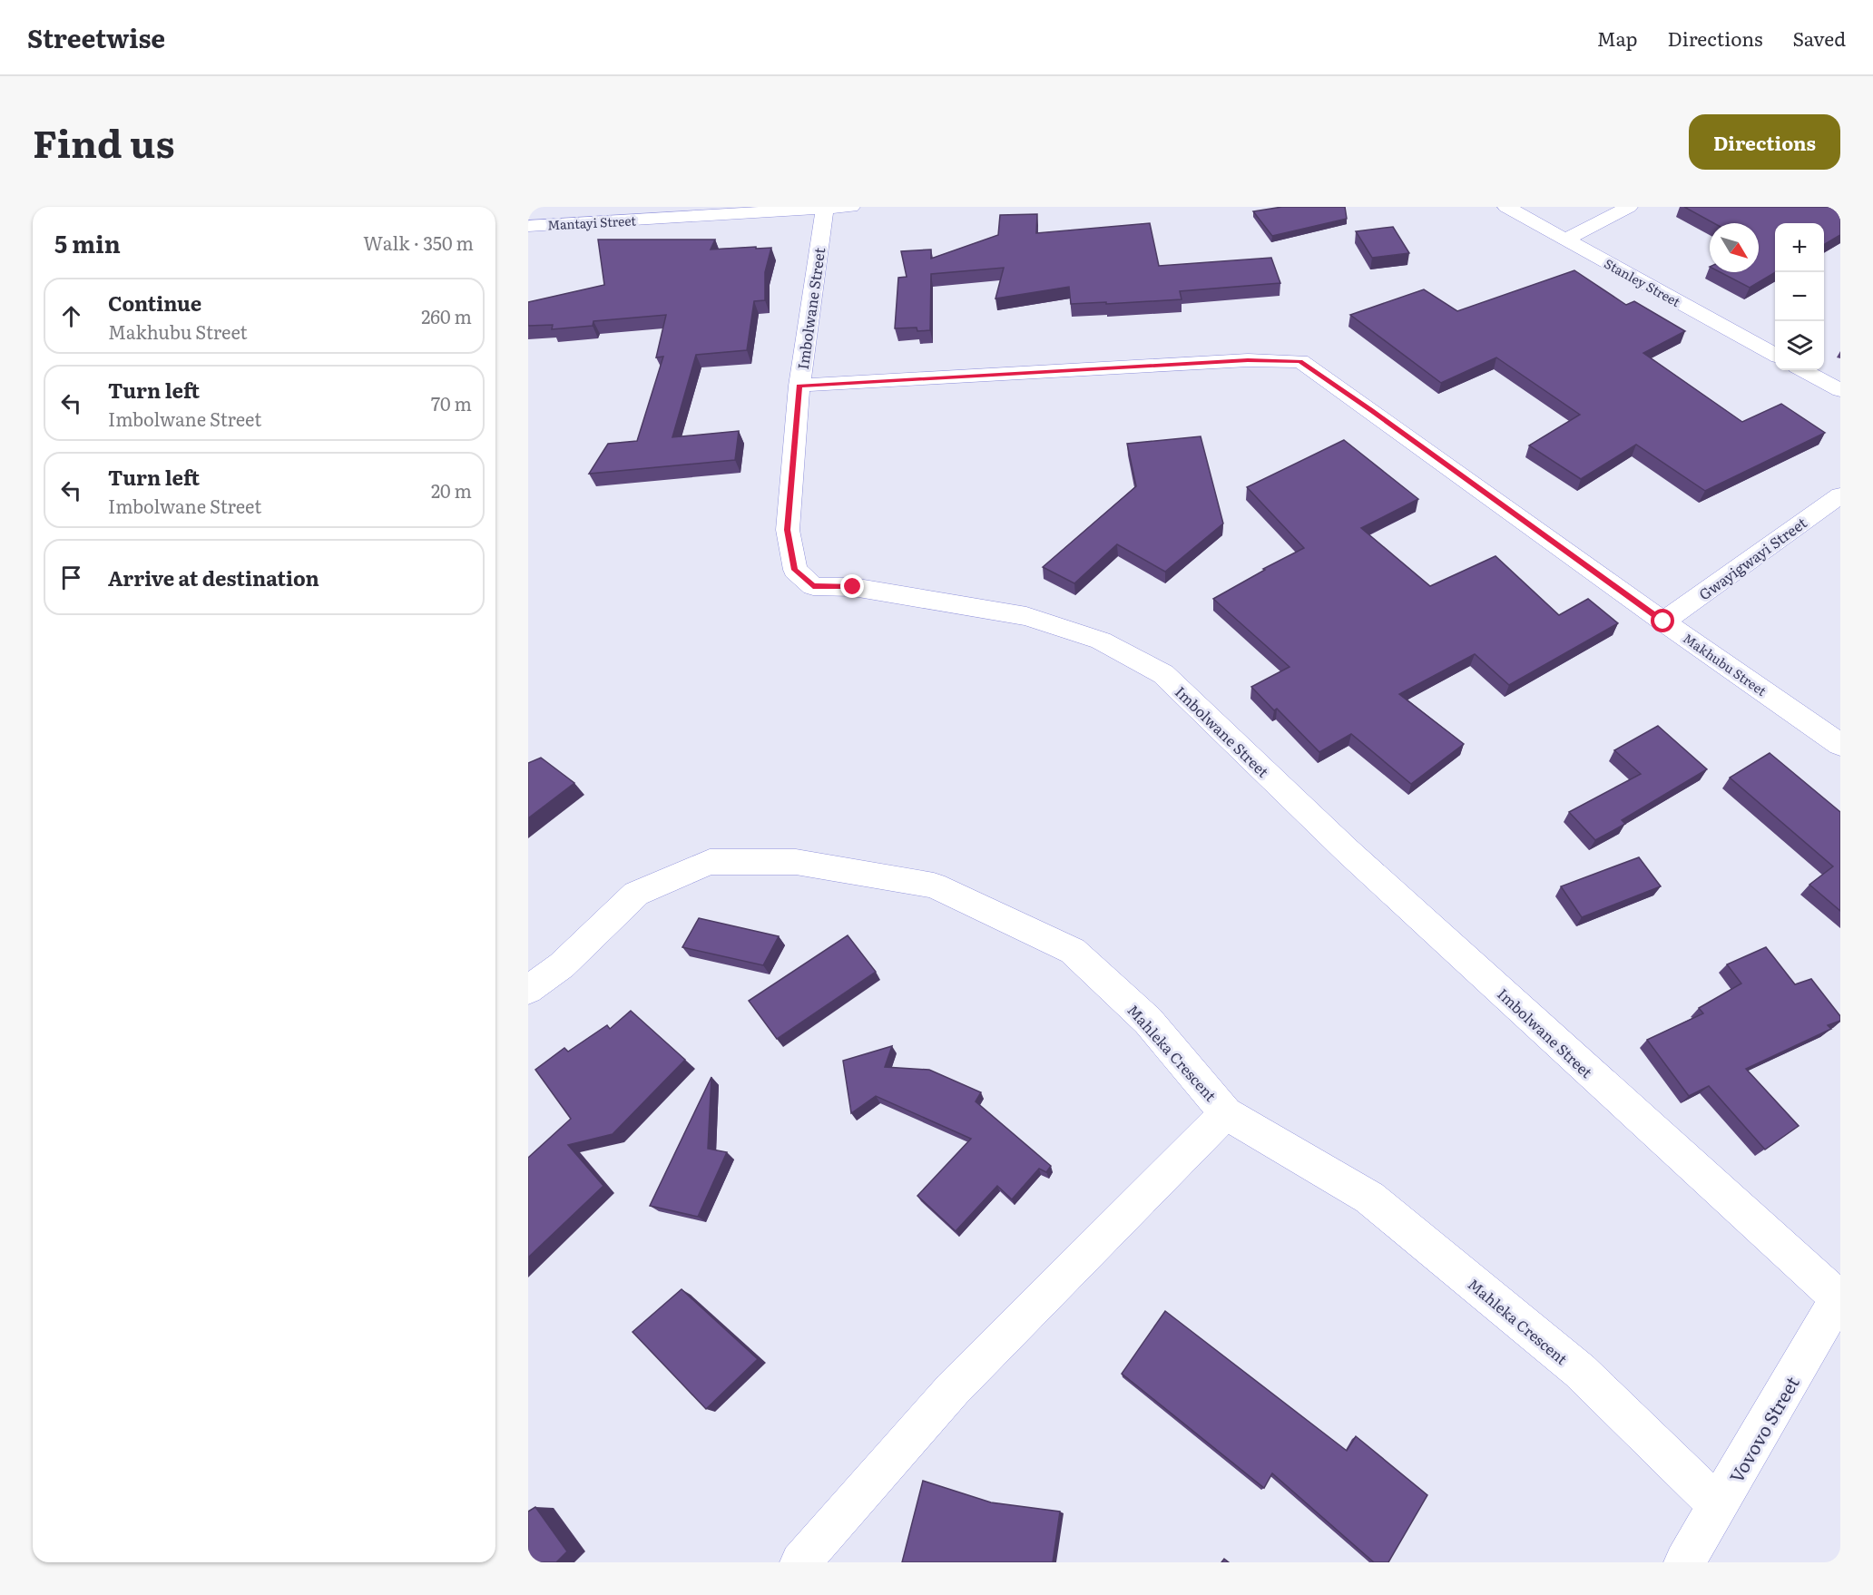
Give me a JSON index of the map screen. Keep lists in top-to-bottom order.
{
  "streets": {
    "street": [
      "Mantayi Street",
      "Stanley Street",
      "Imbolwane Street",
      "Gwayigwayi Street",
      "Makhubu Street",
      "Mahleka Crescent",
      "Vovovo Street"
    ]
  },
  "crossings": [
    ["Mantayi Street", "Imbolwane Street"],
    ["Imbolwane Street", "Makhubu Street"],
    ["Imbolwane Street", "Vovovo Street"],
    ["Gwayigwayi Street", "Makhubu Street"],
    ["Mahleka Crescent", "Vovovo Street"]
  ],
  "north": "bottom right",
  "page": {
    "header": "Streetwise",
    "nav": ["Map", "Directions", "Saved"],
    "title": "Find us",
    "buttons": "Directions",
    "heading": ["5 min", "Walk · 350 m"],
    "map_buttons": ["+", "−"],
    "list": [
      ["Continue", "Makhubu Street", "260 m"],
      ["Turn left", "Imbolwane Street", "70 m"],
      ["Turn left", "Imbolwane Street", "20 m"],
      "Arrive at destination"
    ]
  }
}
